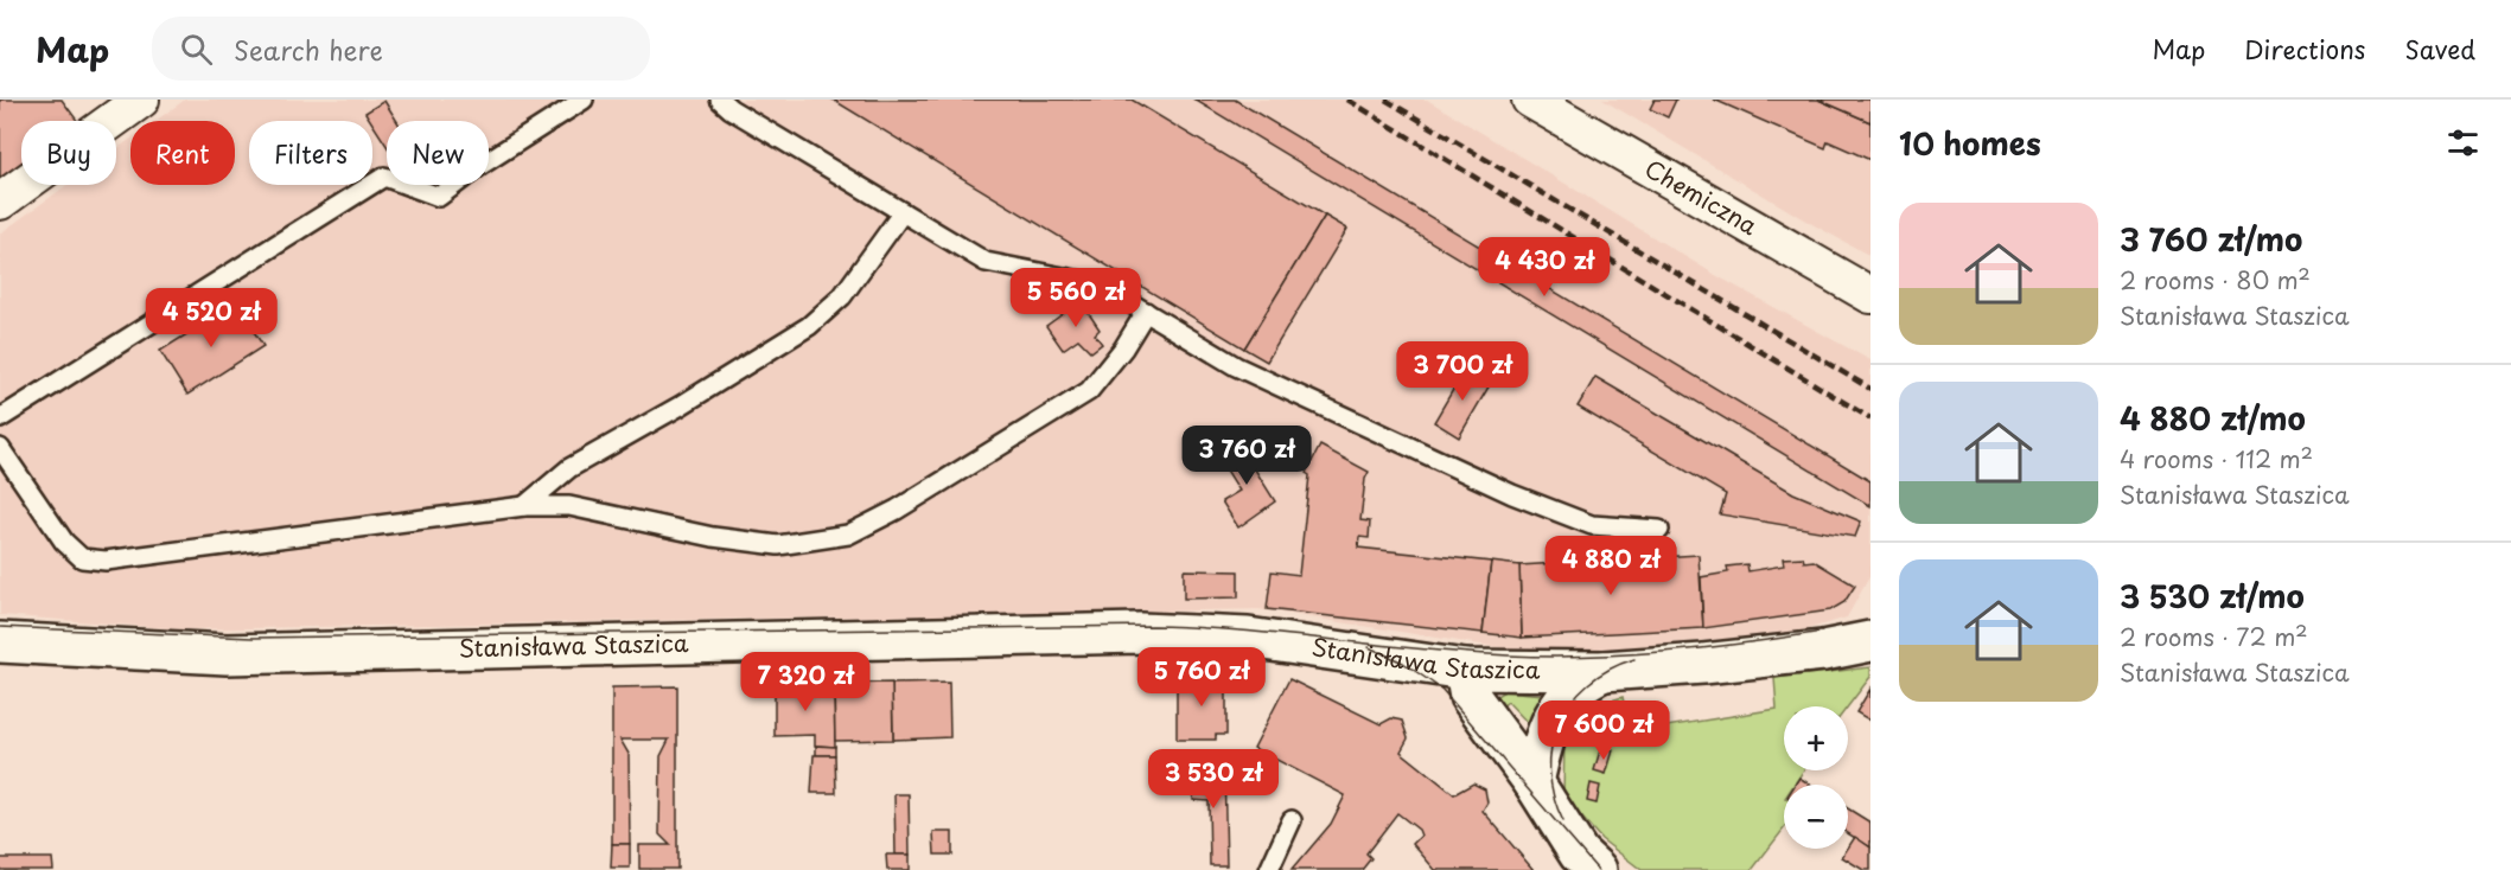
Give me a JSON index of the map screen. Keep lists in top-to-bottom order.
{
  "streets": {
    "street": ["Chemiczna", "Stanisława Staszica"]
  },
  "page": {
    "header": "Map",
    "search": "Search here",
    "nav": ["Map", "Directions", "Saved"],
    "heading": "10 homes",
    "chip": [
      "Buy",
      "Rent",
      "Filters",
      "New"
    ],
    "list": [
      {
        "name": "3 760 zł/mo",
        "note": "2 rooms · 80 m² · Stanisława Staszica"
      },
      {
        "name": "4 880 zł/mo",
        "note": "4 rooms · 112 m² · Stanisława Staszica"
      },
      {
        "name": "3 530 zł/mo",
        "note": "2 rooms · 72 m² · Stanisława Staszica"
      }
    ],
    "price": [
      "4 430 zł",
      "5 560 zł",
      "4 520 zł",
      "3 700 zł",
      "3 760 zł",
      "4 880 zł",
      "5 760 zł",
      "7 320 zł",
      "7 600 zł",
      "3 530 zł"
    ],
    "map_buttons": ["+", "−"]
  }
}
